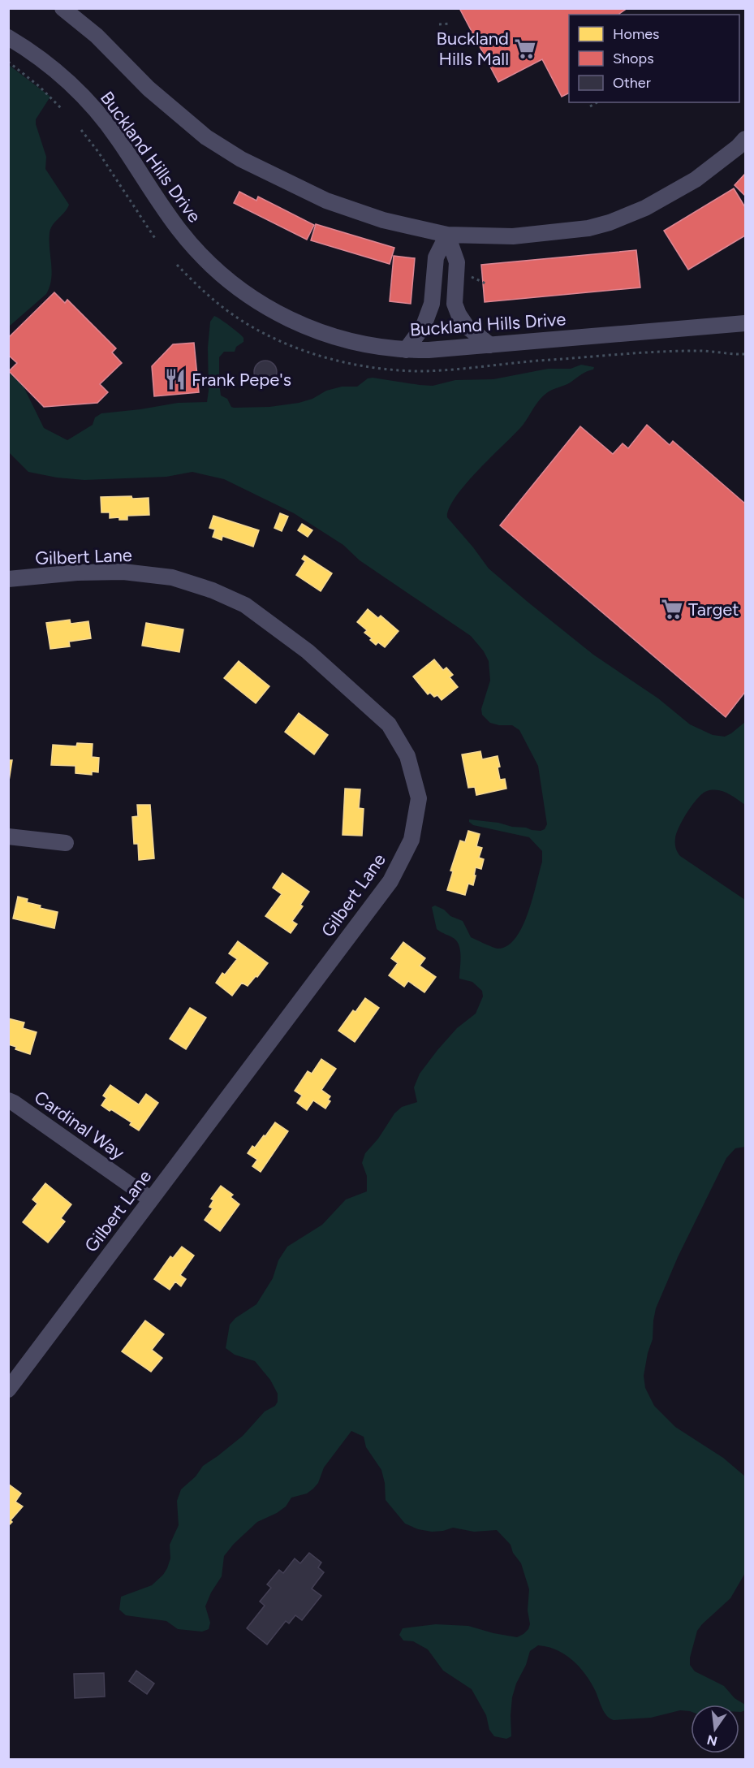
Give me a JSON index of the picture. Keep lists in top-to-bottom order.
{
  "streets": {
    "street": ["Buckland Hills Drive", "Gilbert Lane", "Cardinal Way"]
  },
  "crossings": [
    ["Gilbert Lane", "Cardinal Way"]
  ],
  "places": {
    "supermarket": ["Buckland Hills Mall", "Target"],
    "restaurant": ["Frank Pepe's"]
  },
  "legend": ["Homes", "Shops", "Other"],
  "north": "bottom"
}
